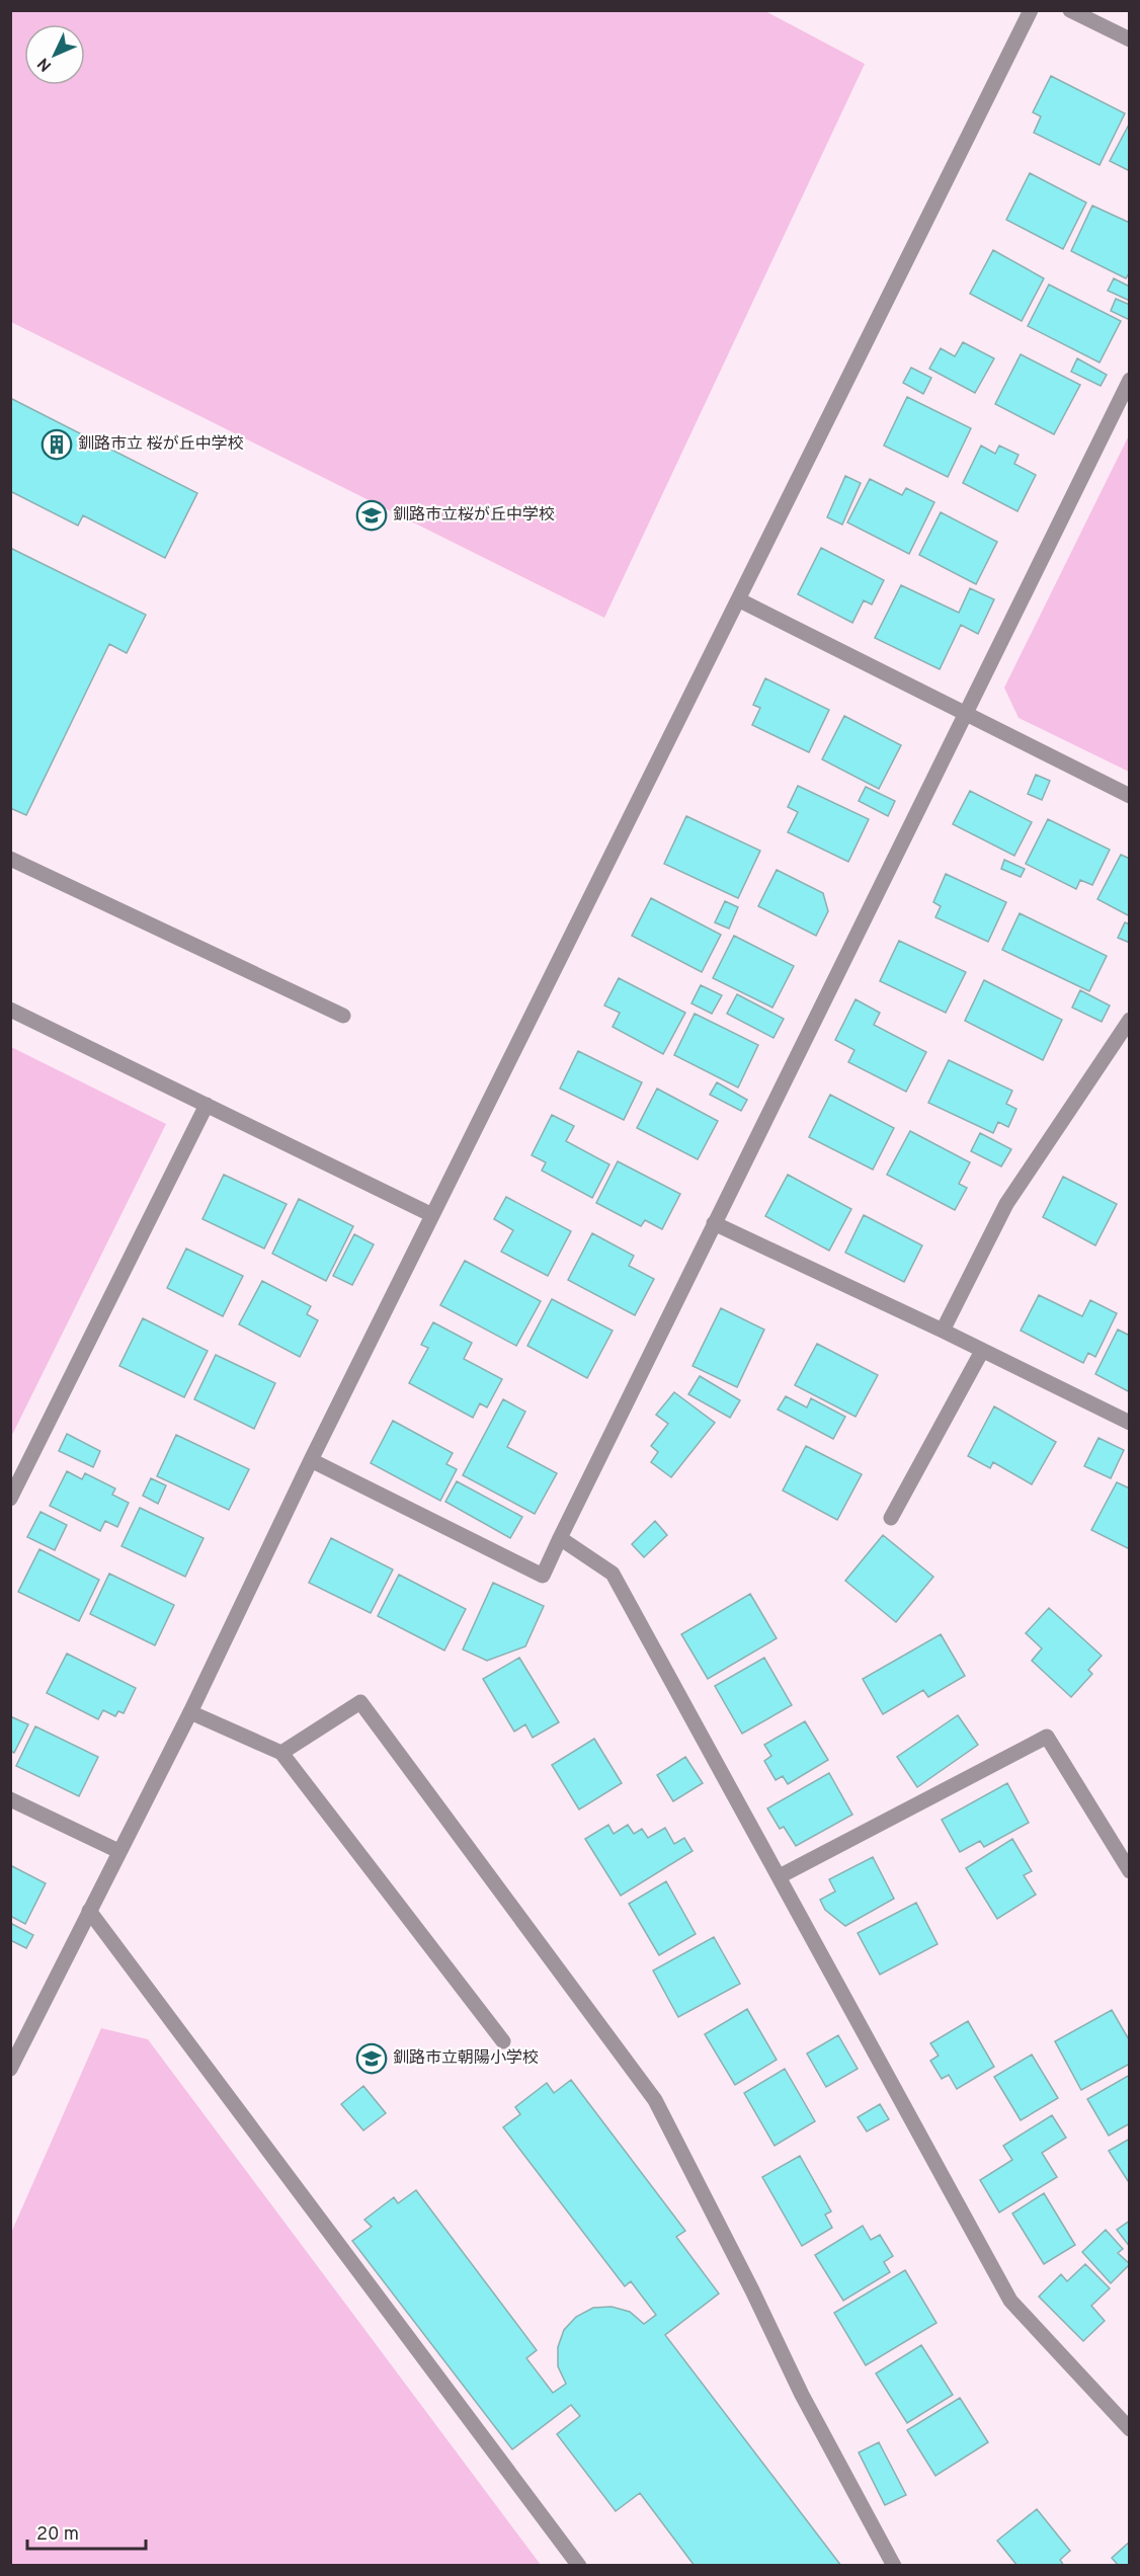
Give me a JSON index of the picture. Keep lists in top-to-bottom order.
{
  "places": {
    "building": ["釧路市立 桜が丘中学校"],
    "school or university": ["釧路市立桜が丘中学校", "釧路市立朝陽小学校"]
  },
  "scale_bar": "20 m",
  "north": "bottom left"
}
